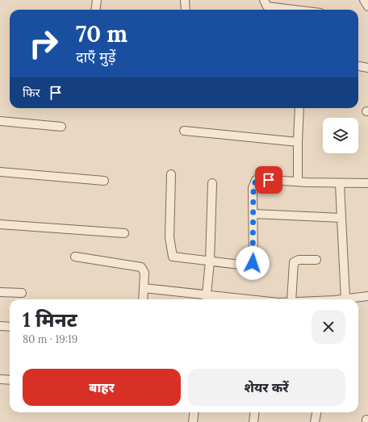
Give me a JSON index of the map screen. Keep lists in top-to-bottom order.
{
  "page": {
    "turn": ["70 m", "दाएँ मुड़ें"],
    "then": "फिर",
    "heading": ["1 मिनट", "80 m · 19:19"],
    "buttons": ["बाहर", "शेयर करें"]
  }
}
